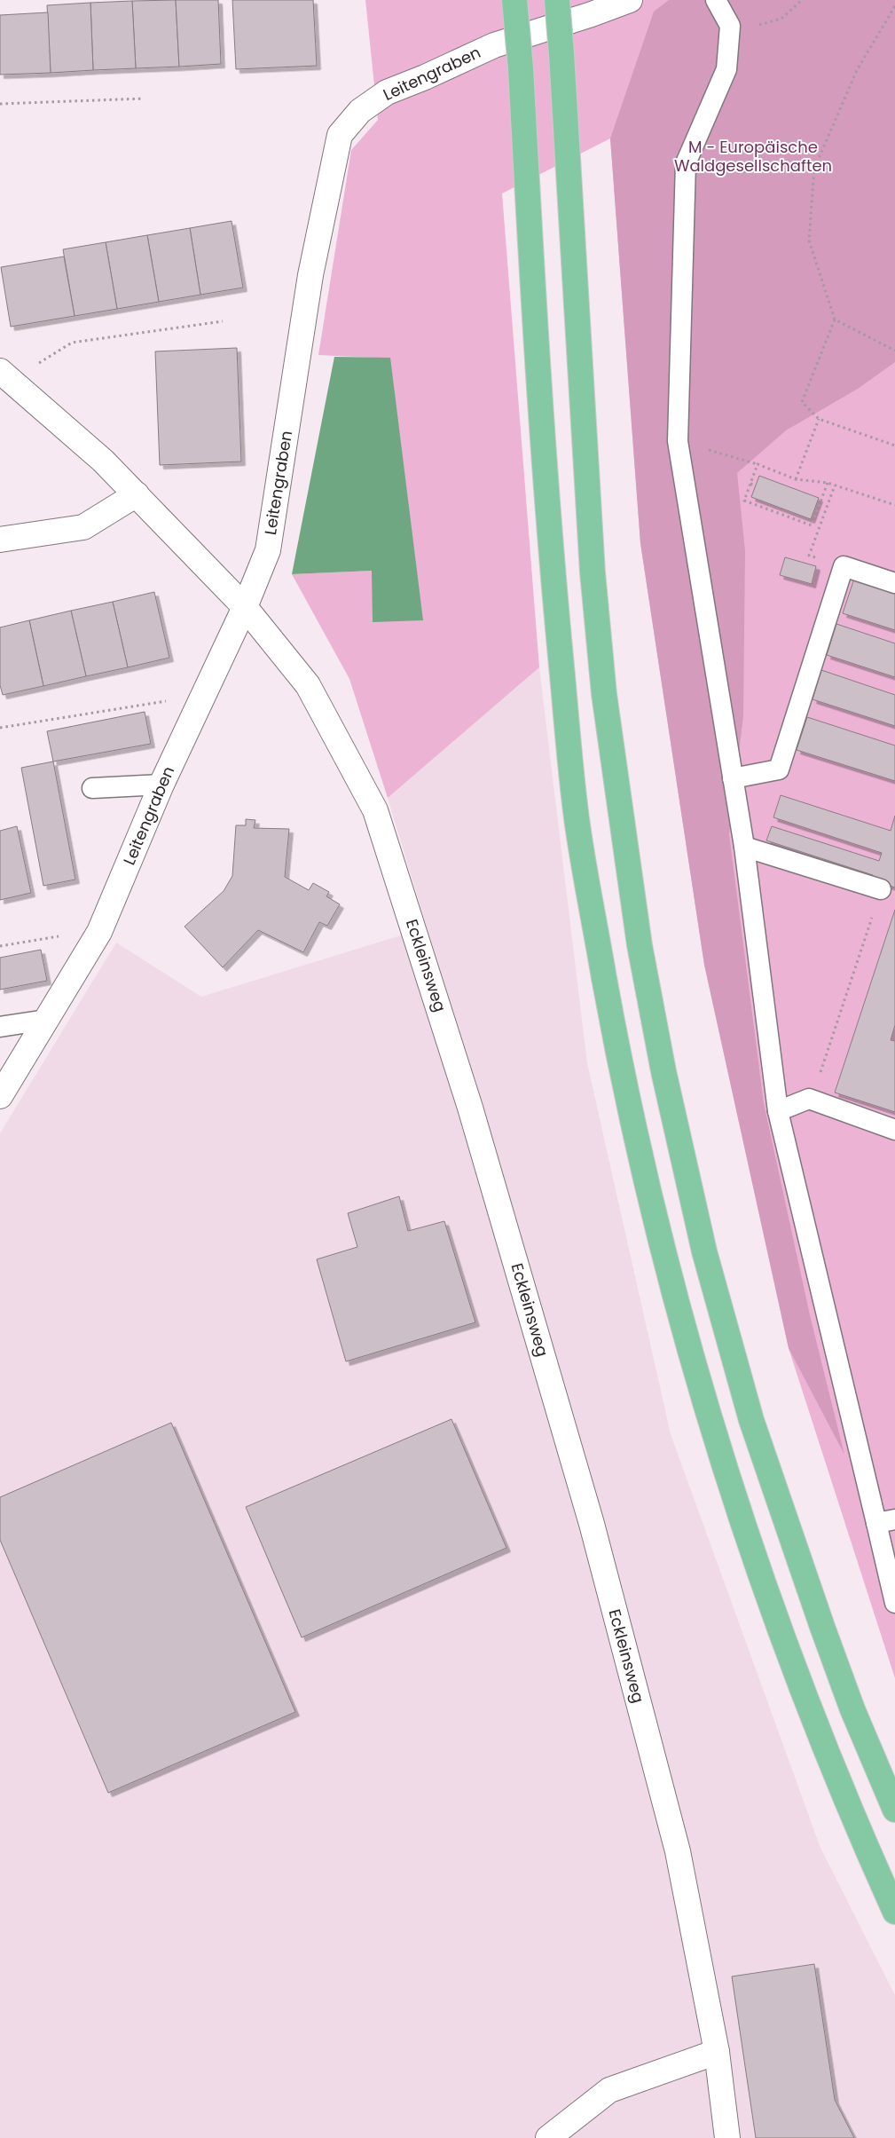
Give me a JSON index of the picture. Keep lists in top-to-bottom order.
{
  "streets": {
    "street": ["Leitengraben", "Eckleinsweg"]
  },
  "crossings": [
    ["Leitengraben", "Eckleinsweg"]
  ],
  "parks": ["M - Europäische Waldgesellschaften"]
}
